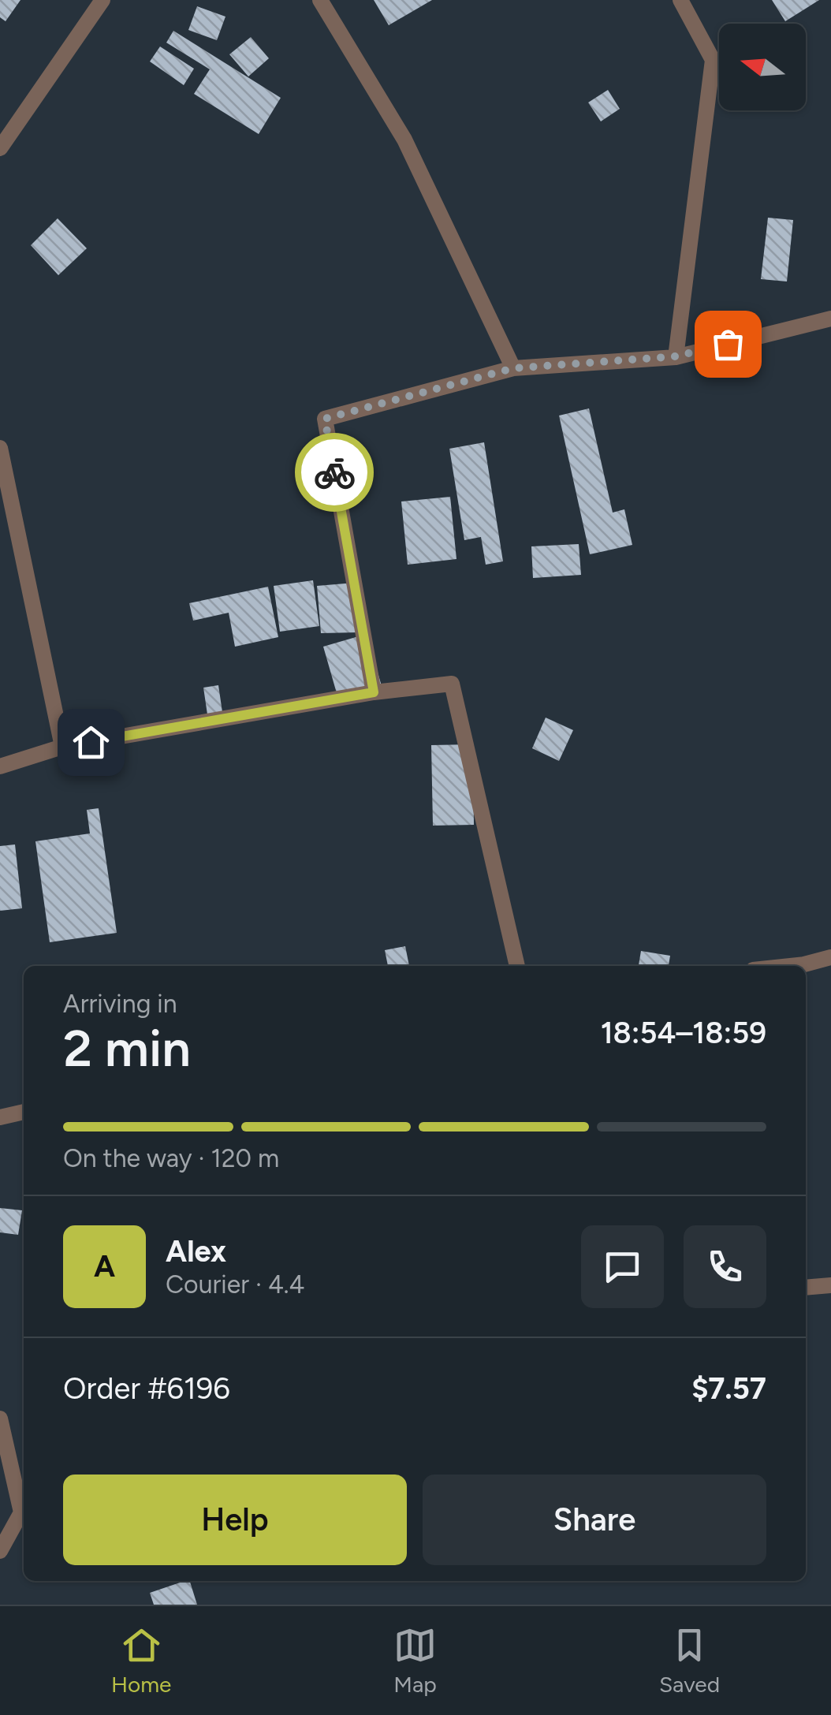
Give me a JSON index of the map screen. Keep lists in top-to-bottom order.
{
  "north": "left",
  "page": {
    "heading": ["2 min", "Arriving in", "18:54–18:59"],
    "panel": [
      "Alex",
      "Courier · 4.4",
      "Order #6196",
      "$7.57"
    ],
    "bar": "On the way · 120 m",
    "round": "A",
    "buttons": ["Help", "Share"],
    "tabs": ["Home", "Map", "Saved"]
  }
}
